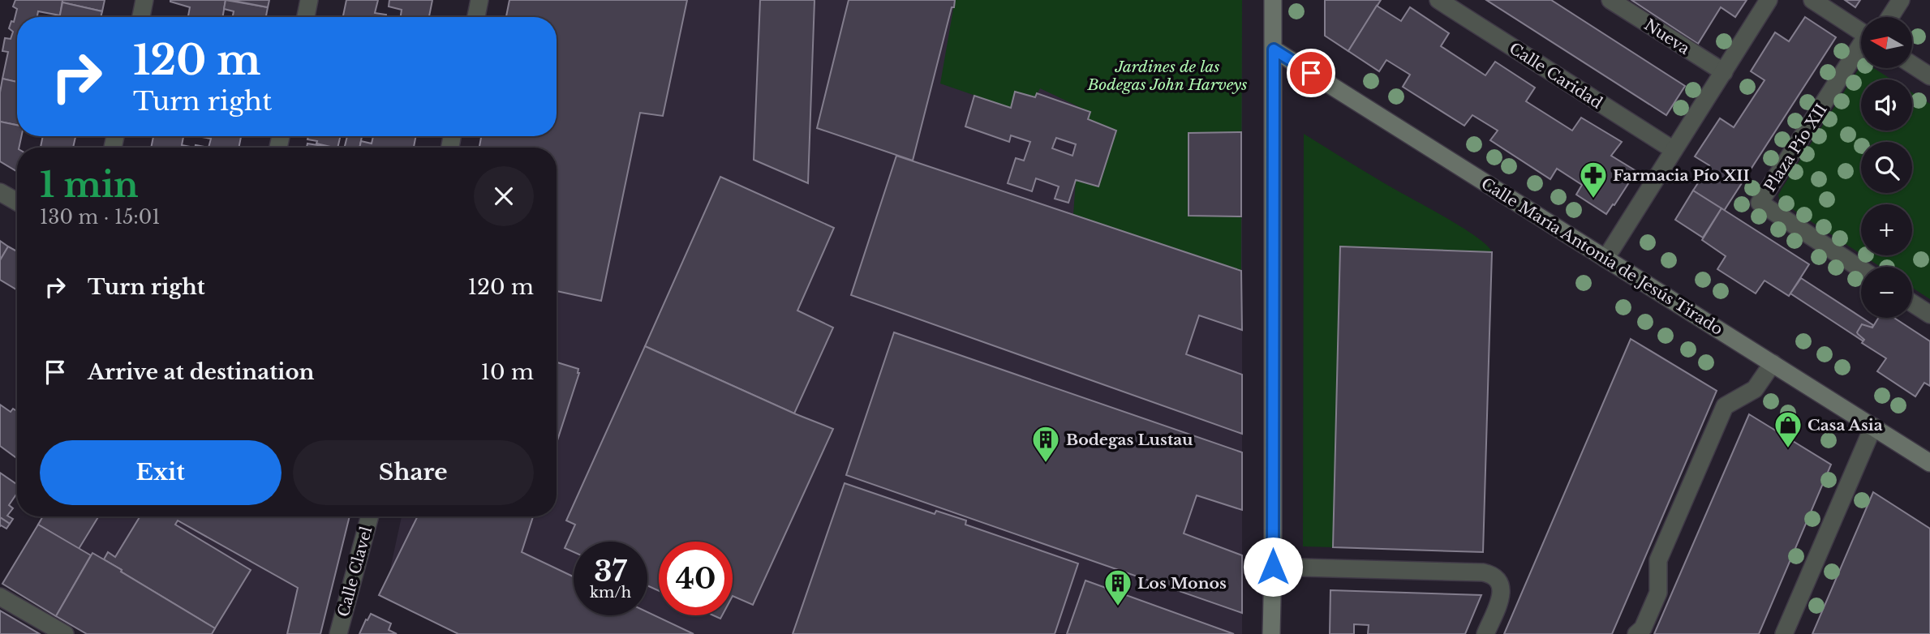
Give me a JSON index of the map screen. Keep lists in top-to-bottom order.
{
  "streets": {
    "street": [
      "Nueva",
      "Calle Caridad",
      "Plaza Pío XII",
      "Calle María Antonia de Jesús Tirado",
      "Calle Clavel"
    ]
  },
  "parks": ["Jardines de las Bodegas John Harveys"],
  "places": {
    "pharmacy": ["Farmacia Pío XII"],
    "shop": ["Casa Asia"],
    "building": ["Bodegas Lustau", "Los Monos"]
  },
  "north": "left",
  "page": {
    "map_buttons": ["+", "−"],
    "turn": ["120 m", "Turn right"],
    "heading": ["1 min", "130 m · 15:01"],
    "list": [
      {
        "name": "Turn right",
        "value": "120 m"
      },
      {
        "name": "Arrive at destination",
        "value": "10 m"
      }
    ],
    "buttons": ["Exit", "Share"],
    "speed": "37 km/h",
    "limit": "40"
  }
}
